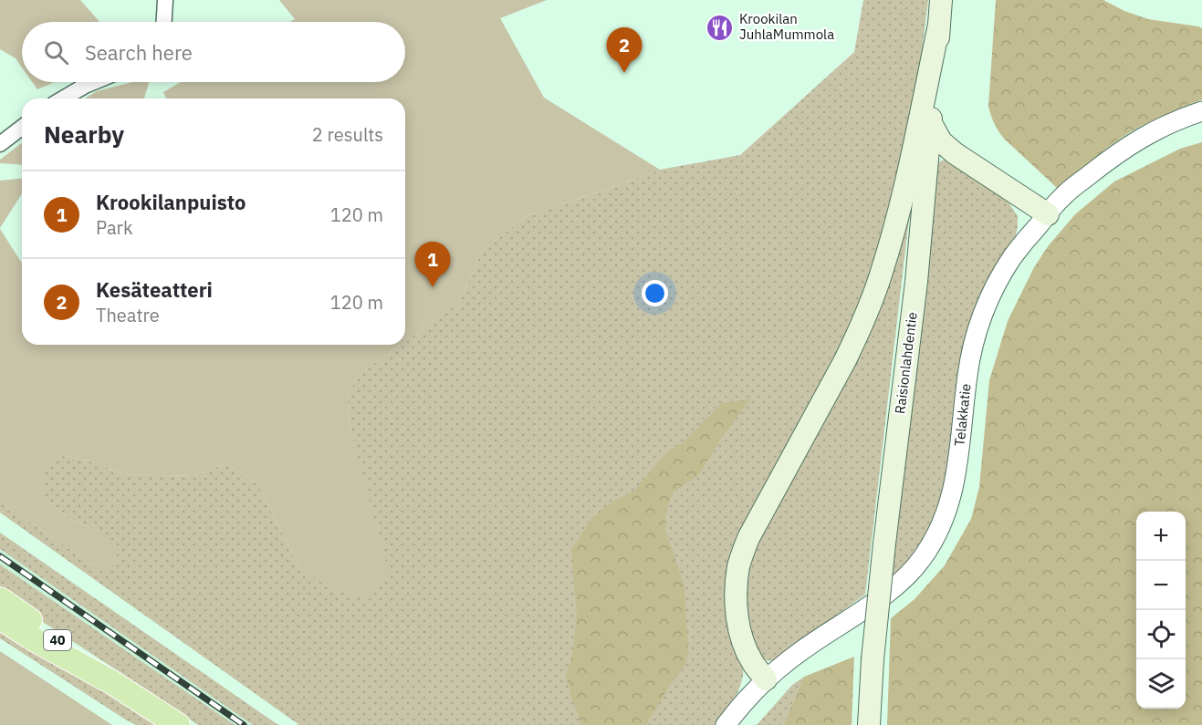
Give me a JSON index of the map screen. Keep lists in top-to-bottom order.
{
  "streets": {
    "main road": ["Raisionlahdentie", "40"],
    "street": ["Telakkatie"]
  },
  "places": {
    "restaurant": ["Krookilan JuhlaMummola"]
  },
  "page": {
    "search": "Search here",
    "pins": ["2", "1"],
    "heading": ["Nearby", "2 results"],
    "list": [
      {
        "mark": "1",
        "name": "Krookilanpuisto",
        "note": "Park",
        "value": "120 m"
      },
      {
        "mark": "2",
        "name": "Kesäteatteri",
        "note": "Theatre",
        "value": "120 m"
      }
    ],
    "map_buttons": ["+", "−"]
  }
}
